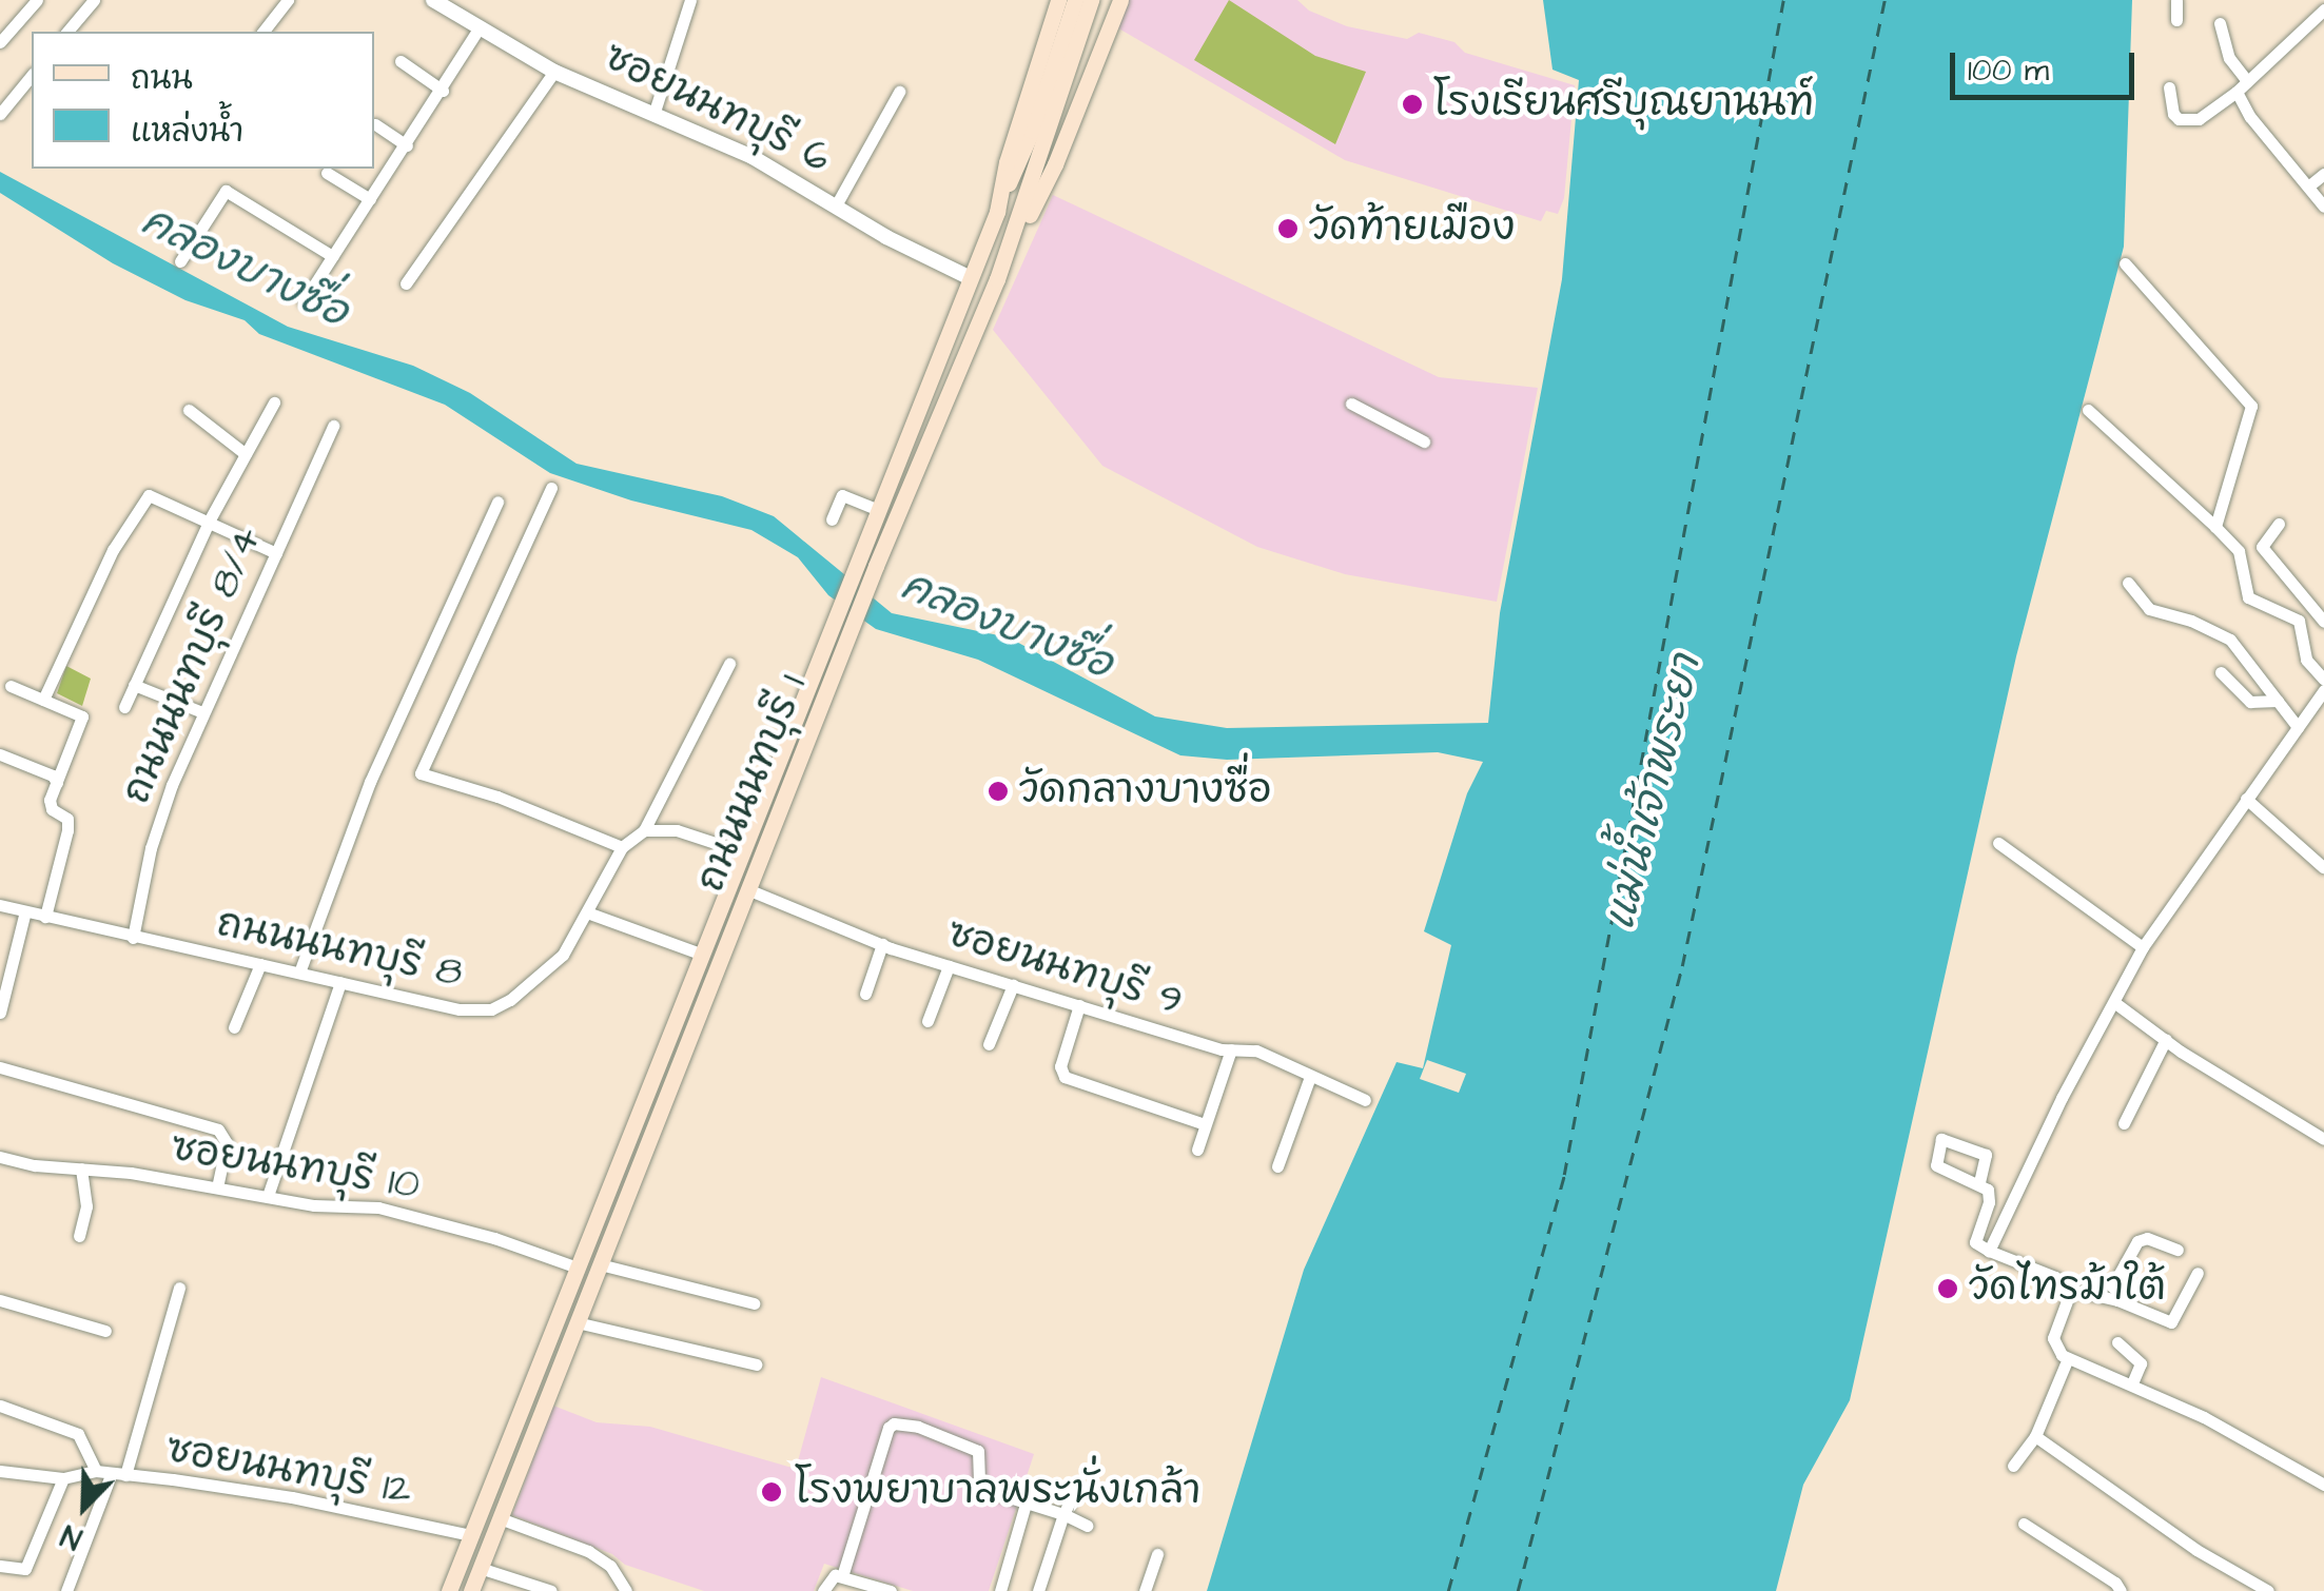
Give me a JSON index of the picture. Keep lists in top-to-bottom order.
{
  "streets": {
    "main road": ["ถนนนนทบุรี 1"],
    "street": [
      "ซอยนนทบุรี 6",
      "ถนนนนทบุรี 8/4",
      "ถนนนนทบุรี 8",
      "ซอยนนทบุรี 9",
      "ซอยนนทบุรี 10",
      "ซอยนนทบุรี 12"
    ]
  },
  "crossings": [
    ["ซอยนนทบุรี 6", "ถนนนนทบุรี 1"],
    ["ถนนนนทบุรี 8/4", "ถนนนนทบุรี 8"],
    ["ถนนนนทบุรี 1", "ซอยนนทบุรี 9"],
    ["ถนนนนทบุรี 1", "ซอยนนทบุรี 10"],
    ["ถนนนนทบุรี 1", "ซอยนนทบุรี 12"]
  ],
  "water": ["คลองบางซื่อ", "แม่น้ำเจ้าพระยา"],
  "places": [
    "โรงเรียนศรีบุณยานนท์",
    "วัดท้ายเมือง",
    "วัดกลางบางซื่อ",
    "วัดไทรม้าใต้",
    "โรงพยาบาลพระนั่งเกล้า"
  ],
  "legend": ["ถนน", "แหล่งน้ำ"],
  "scale_bar": "100 m",
  "north": "bottom left"
}
